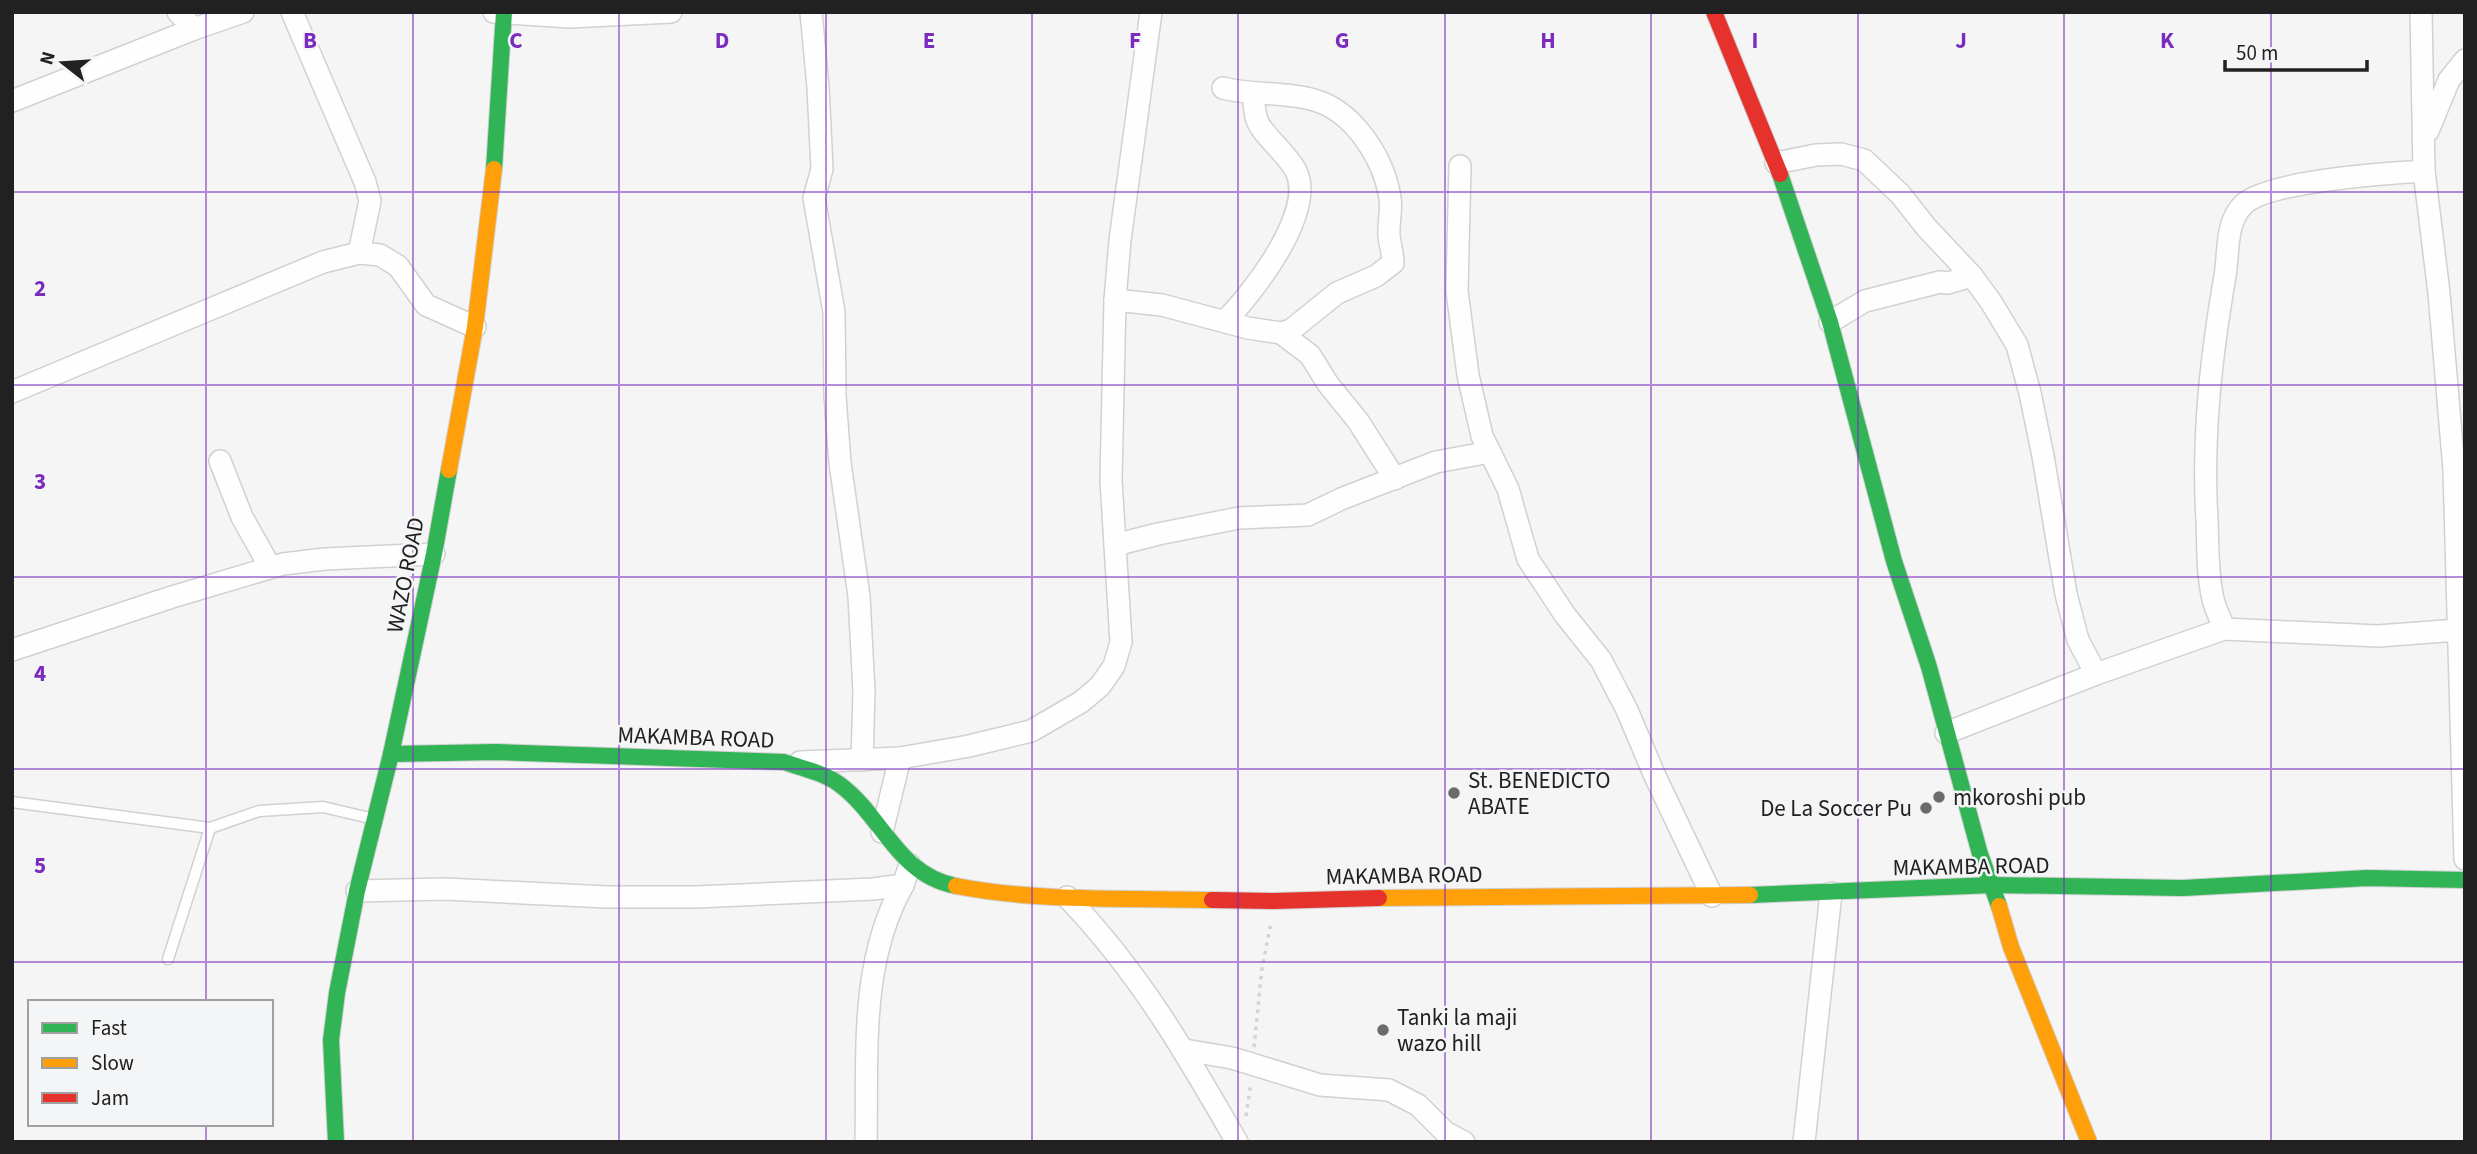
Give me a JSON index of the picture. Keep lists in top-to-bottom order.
{
  "streets": {
    "street": ["WAZO ROAD", "MAKAMBA ROAD"]
  },
  "crossings": [
    ["WAZO ROAD", "MAKAMBA ROAD"]
  ],
  "places": [
    "St. BENEDICTO ABATE",
    "mkoroshi pub",
    "De La Soccer Pu",
    "Tanki la maji wazo hill"
  ],
  "legend": ["Fast", "Slow", "Jam"],
  "scale_bar": "50 m",
  "north": "left",
  "grid": {
    "columns": [
      "B",
      "C",
      "D",
      "E",
      "F",
      "G",
      "H",
      "I",
      "J",
      "K"
    ],
    "rows": [
      "2",
      "3",
      "4",
      "5"
    ]
  }
}
